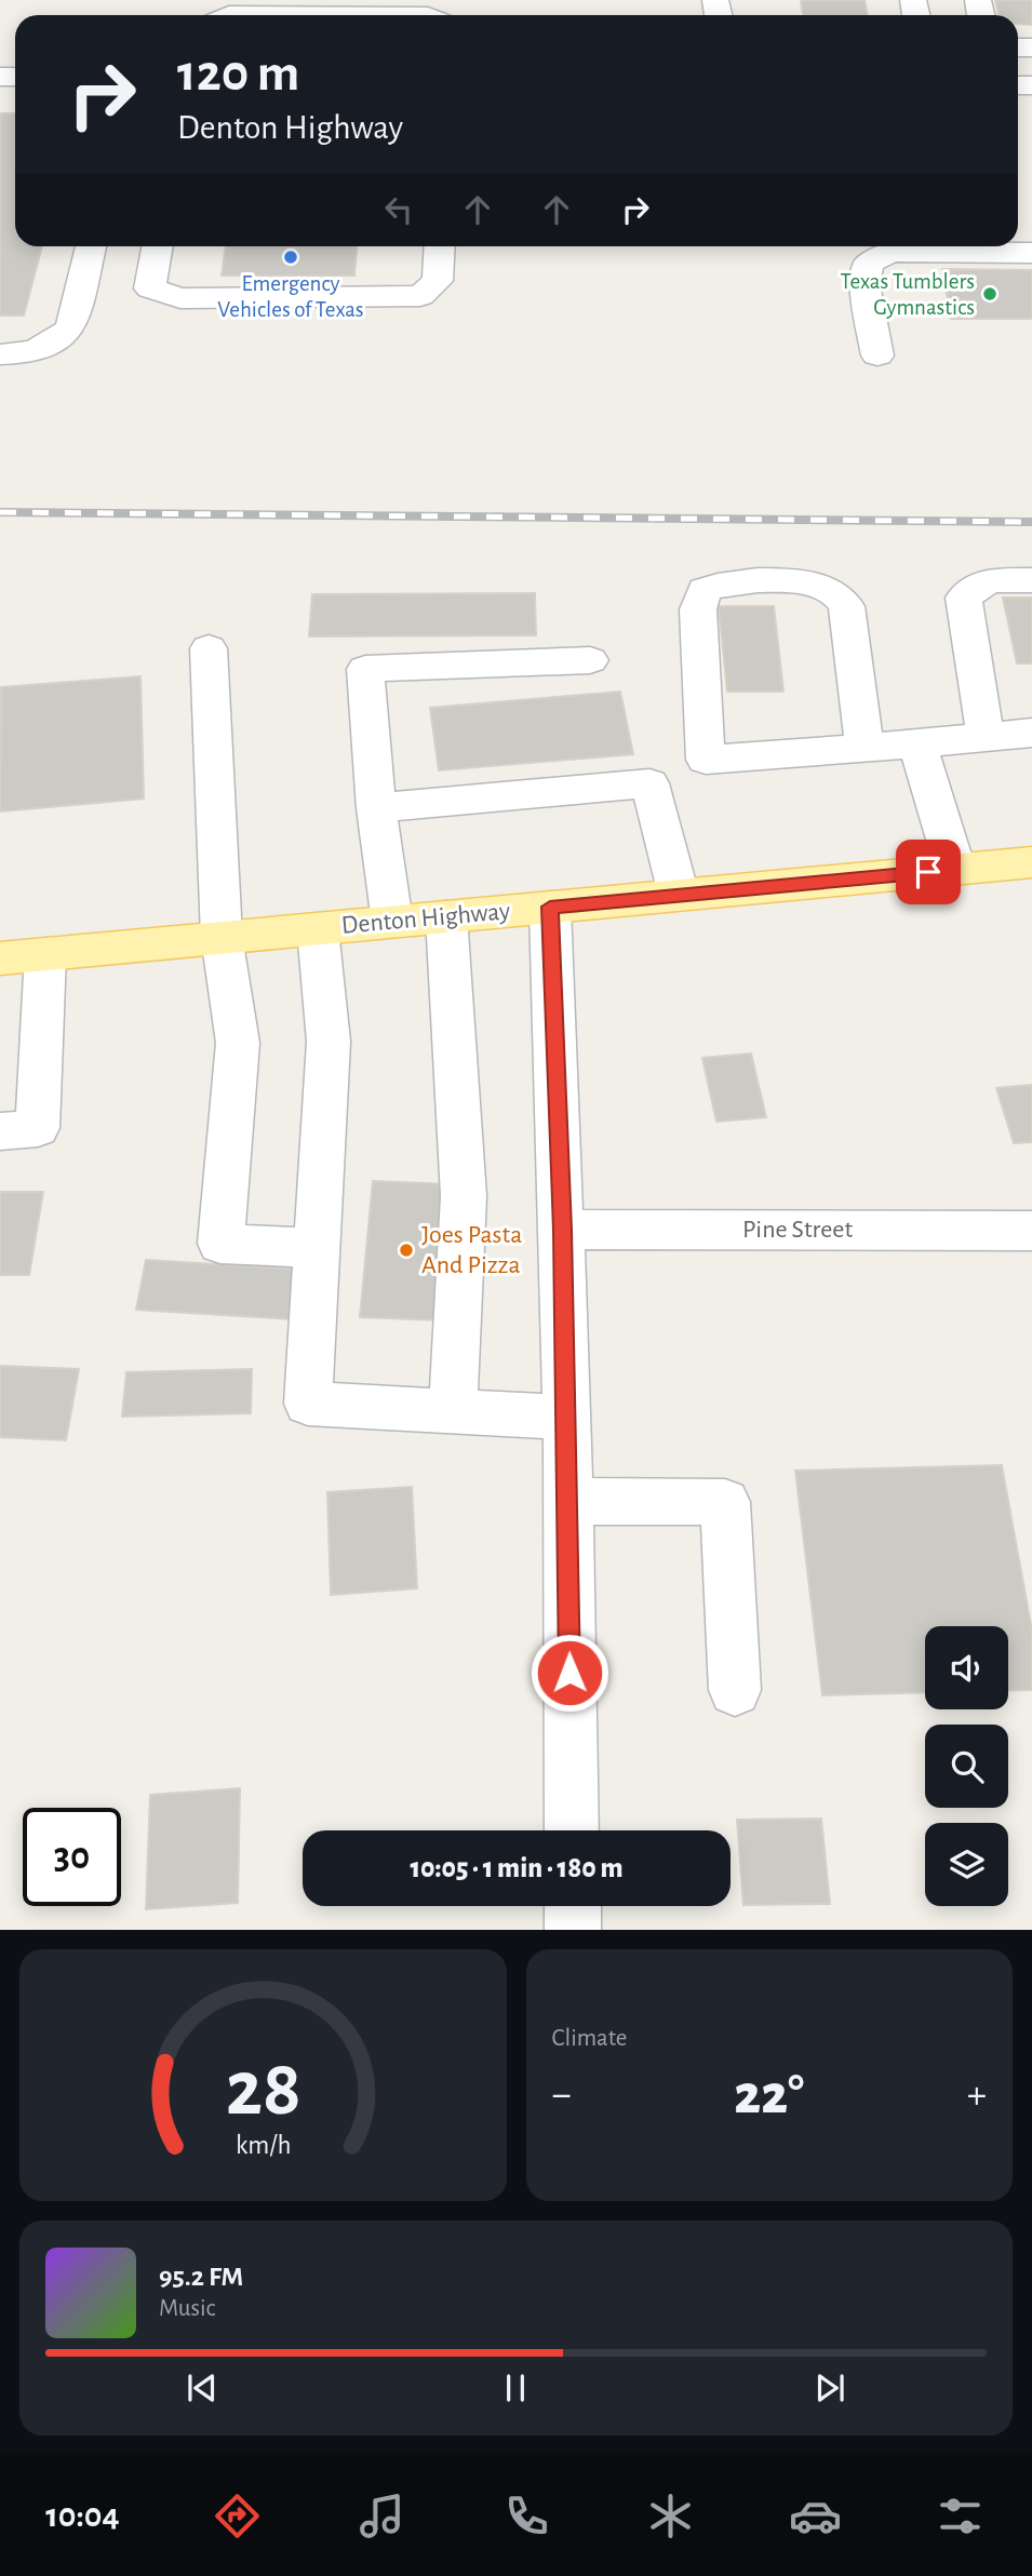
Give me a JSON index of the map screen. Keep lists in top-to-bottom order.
{
  "streets": {
    "main road": ["Denton Highway"],
    "street": ["Pine Street"]
  },
  "places": ["Emergency Vehicles of Texas", "Texas Tumblers Gymnastics", "Joes Pasta And Pizza"],
  "page": {
    "turn": ["120 m", "Denton Highway"],
    "limit": "30",
    "trip": "10:05 · 1 min · 180 m",
    "tile": "Climate",
    "heat": ["−", "22°", "+"],
    "song": ["95.2 FM", "Music"],
    "tabs": "10:04",
    "gauge": ["28", "km/h"]
  }
}
